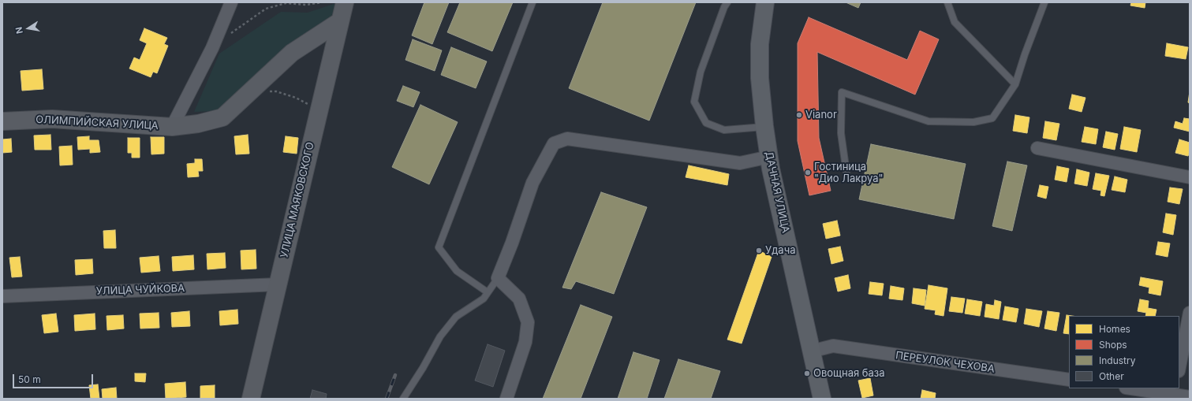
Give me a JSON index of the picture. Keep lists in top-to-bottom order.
{
  "streets": {
    "main road": ["ДАЧНАЯ УЛИЦА"],
    "street": [
      "ОЛИМПИЙСКАЯ УЛИЦА",
      "УЛИЦА МАЯКОВСКОГО",
      "УЛИЦА ЧУЙКОВА",
      "ПЕРЕУЛОК ЧЕХОВА"
    ]
  },
  "crossings": [
    ["ОЛИМПИЙСКАЯ УЛИЦА", "УЛИЦА МАЯКОВСКОГО"],
    ["ДАЧНАЯ УЛИЦА", "ПЕРЕУЛОК ЧЕХОВА"],
    ["УЛИЦА МАЯКОВСКОГО", "УЛИЦА ЧУЙКОВА"]
  ],
  "places": [
    "Vianor",
    "Гостиница \"Дио Лакруа\"",
    "Удача",
    "Овощная база"
  ],
  "legend": [
    "Homes",
    "Shops",
    "Industry",
    "Other"
  ],
  "scale_bar": "50 m",
  "north": "left"
}
